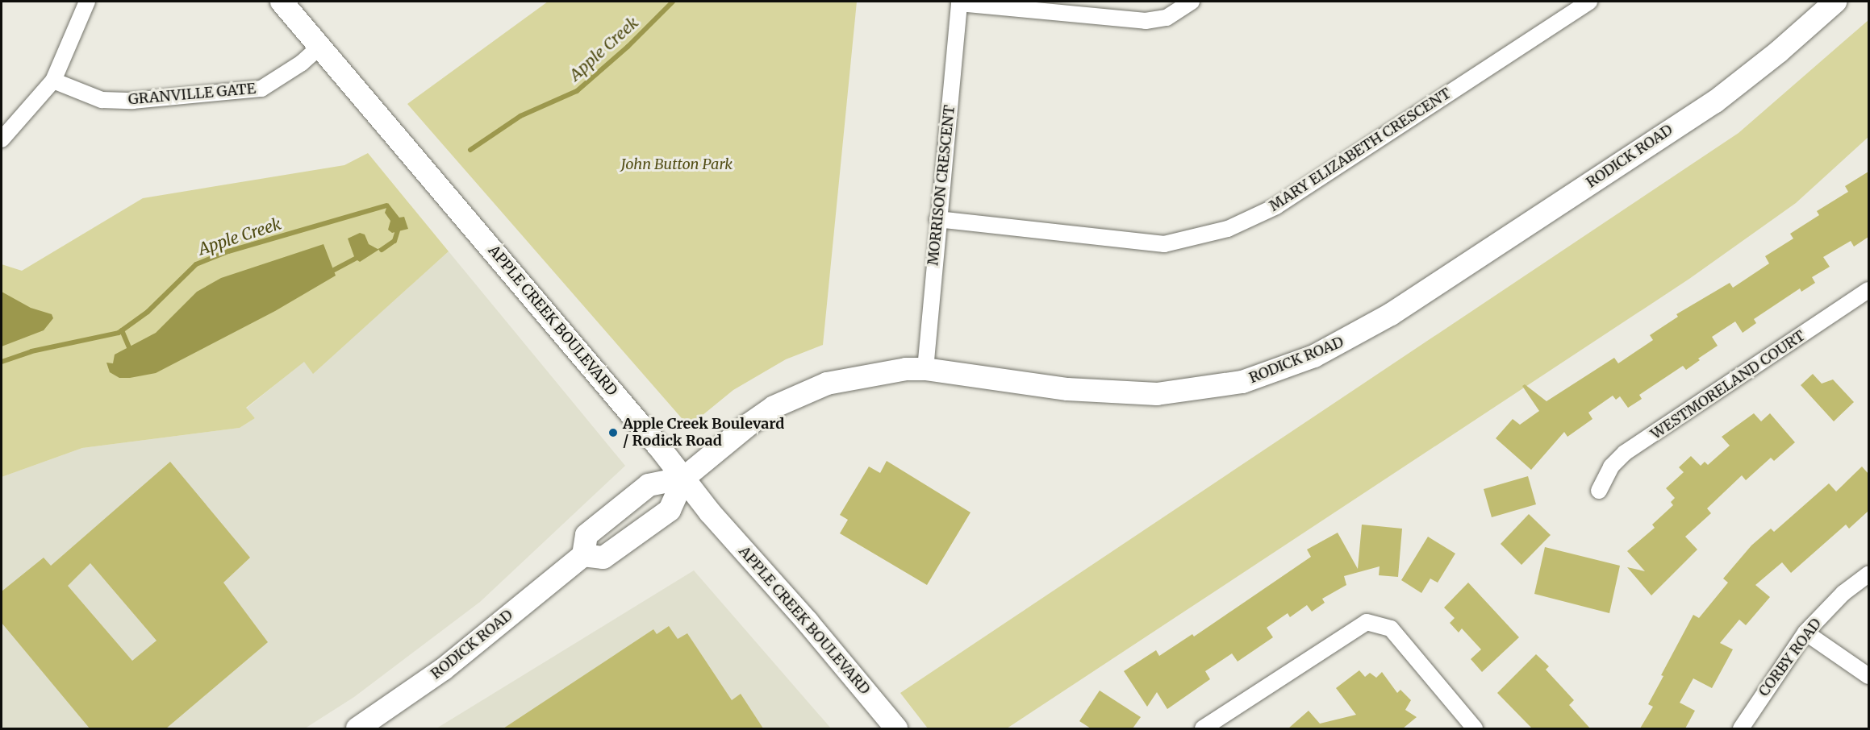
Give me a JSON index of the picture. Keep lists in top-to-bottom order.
{
  "streets": {
    "main road": ["RODICK ROAD", "APPLE CREEK BOULEVARD"],
    "street": [
      "GRANVILLE GATE",
      "MARY ELIZABETH CRESCENT",
      "MORRISON CRESCENT",
      "WESTMORELAND COURT",
      "CORBY ROAD"
    ]
  },
  "crossings": [
    ["GRANVILLE GATE", "APPLE CREEK BOULEVARD"],
    ["MARY ELIZABETH CRESCENT", "MORRISON CRESCENT"],
    ["RODICK ROAD", "MORRISON CRESCENT"],
    ["RODICK ROAD", "APPLE CREEK BOULEVARD"]
  ],
  "water": ["Apple Creek"],
  "parks": ["John Button Park"],
  "places": ["Apple Creek Boulevard / Rodick Road"]
}
